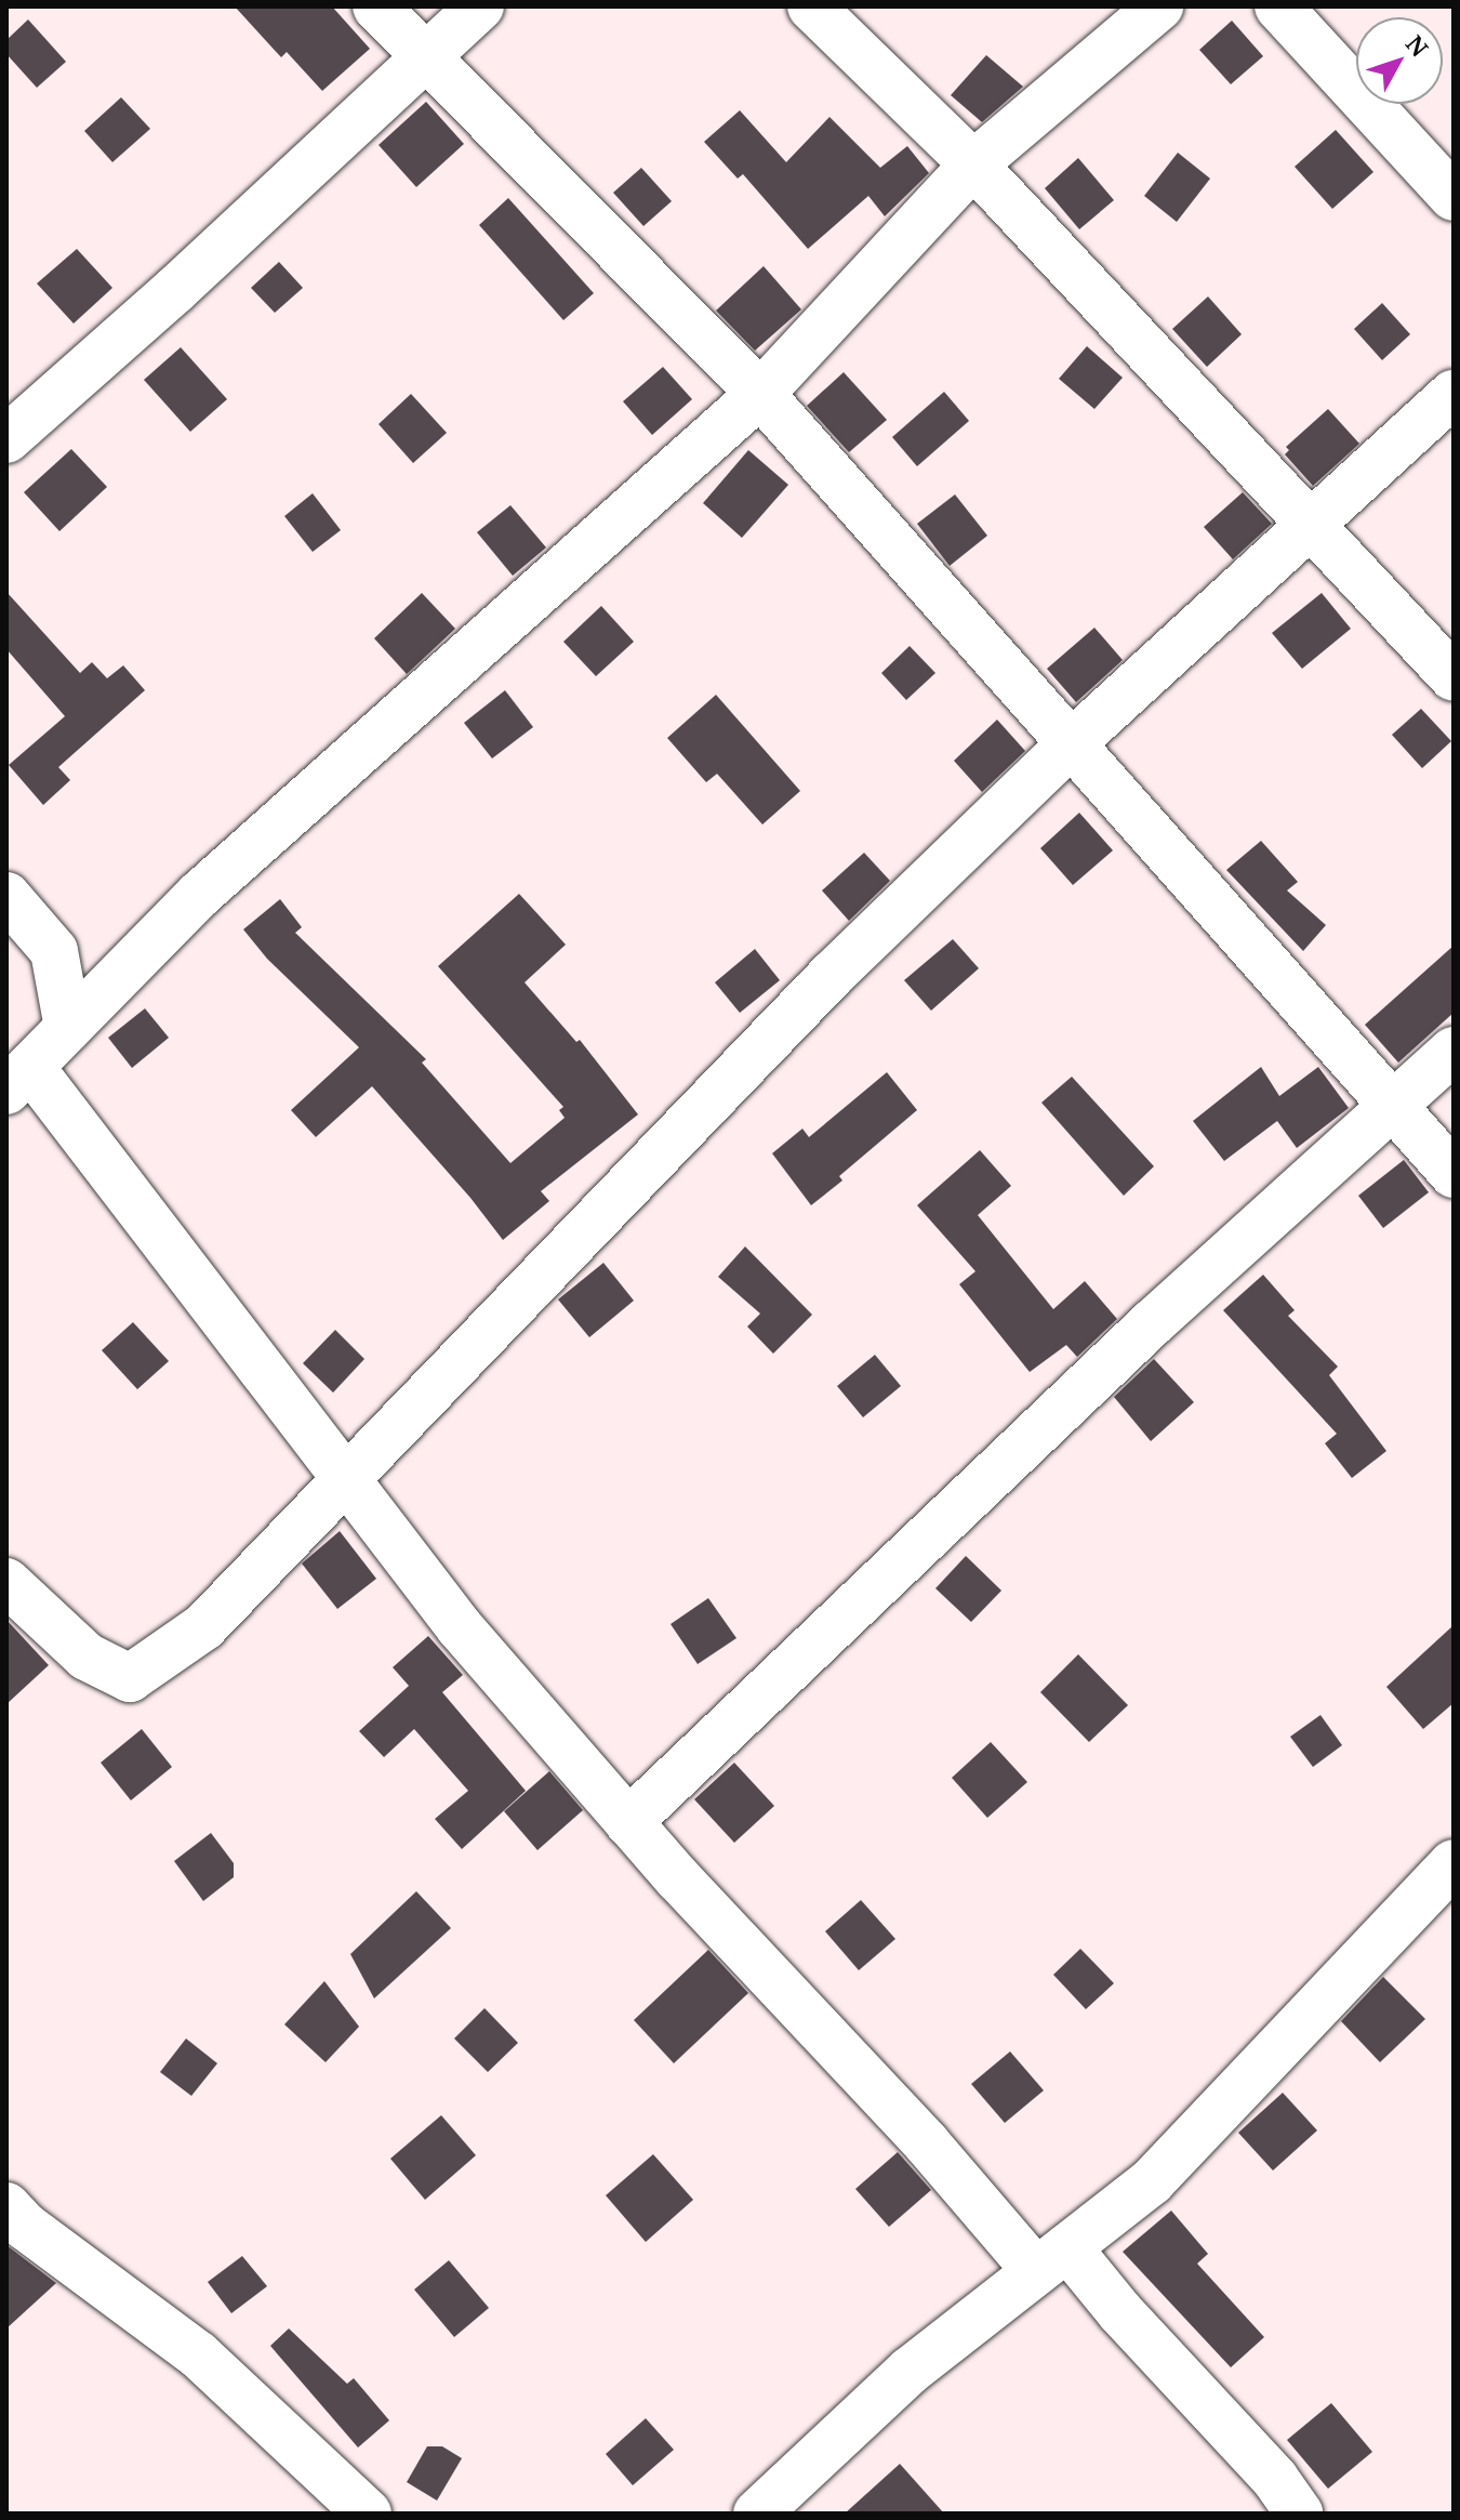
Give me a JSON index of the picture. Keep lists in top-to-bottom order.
{
  "north": "top right"
}
